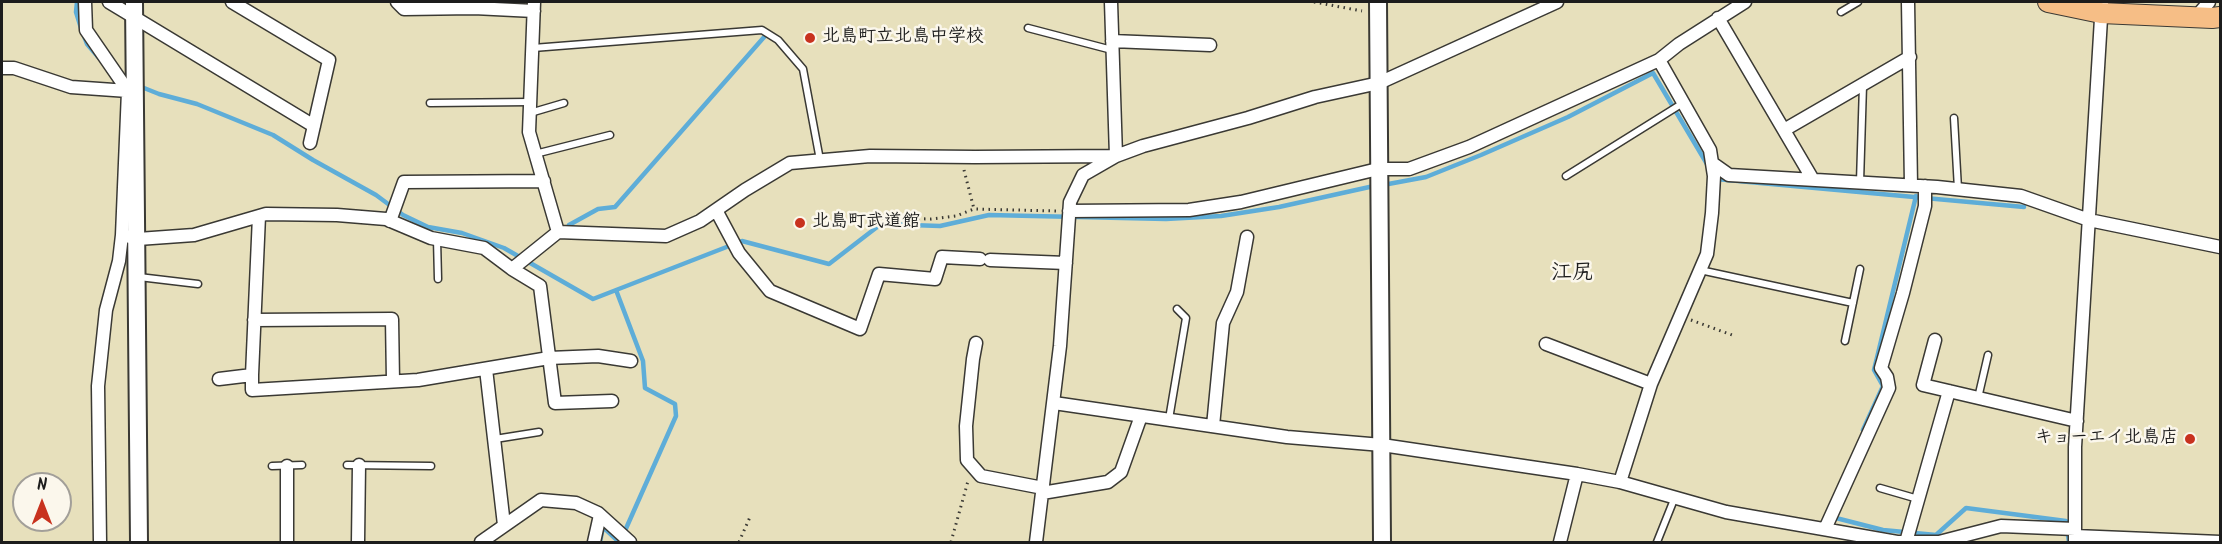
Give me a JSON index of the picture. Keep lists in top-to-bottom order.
{
  "districts": ["江尻"],
  "places": ["北島町立北島中学校", "北島町武道館", "キョーエイ北島店"],
  "north": "top"
}
